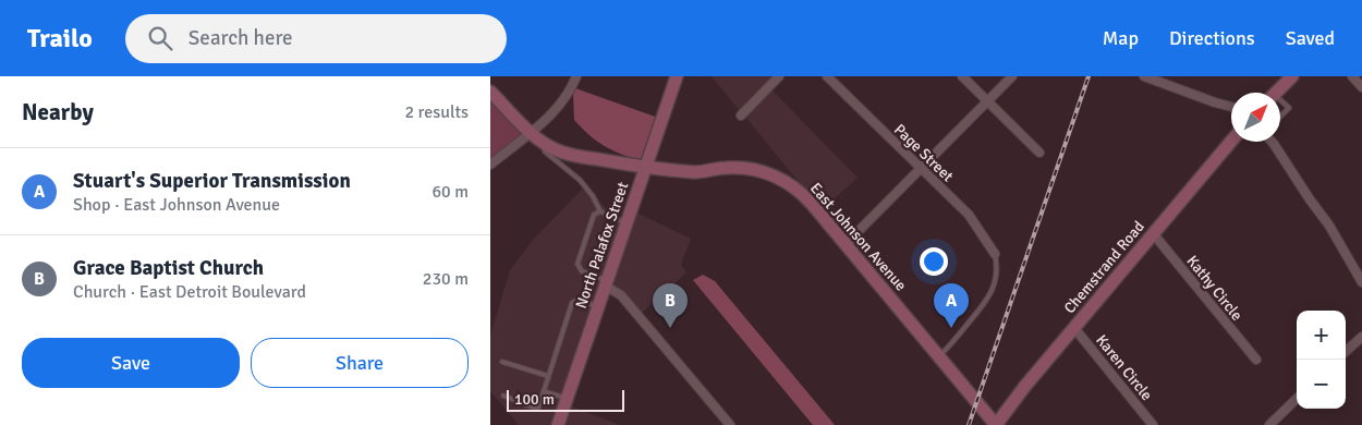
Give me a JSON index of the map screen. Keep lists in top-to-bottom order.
{
  "streets": {
    "main road": ["East Johnson Avenue", "North Palafox Street", "Chemstrand Road"],
    "street": ["Page Street", "Kathy Circle", "Karen Circle"]
  },
  "crossings": [
    ["East Johnson Avenue", "North Palafox Street"],
    ["East Johnson Avenue", "Chemstrand Road"],
    ["Chemstrand Road", "Kathy Circle"],
    ["Chemstrand Road", "Karen Circle"]
  ],
  "scale_bar": "100 m",
  "north": "top right",
  "page": {
    "header": "Trailo",
    "search": "Search here",
    "nav": ["Map", "Directions", "Saved"],
    "heading": ["Nearby", "2 results"],
    "list": [
      {
        "mark": "A",
        "name": "Stuart's Superior Transmission",
        "note": "Shop · East Johnson Avenue",
        "value": "60 m"
      },
      {
        "mark": "B",
        "name": "Grace Baptist Church",
        "note": "Church · East Detroit Boulevard",
        "value": "230 m"
      }
    ],
    "pins": ["A", "B"],
    "map_buttons": ["+", "−"],
    "buttons": ["Save", "Share"],
    "scale": "100 m"
  }
}
